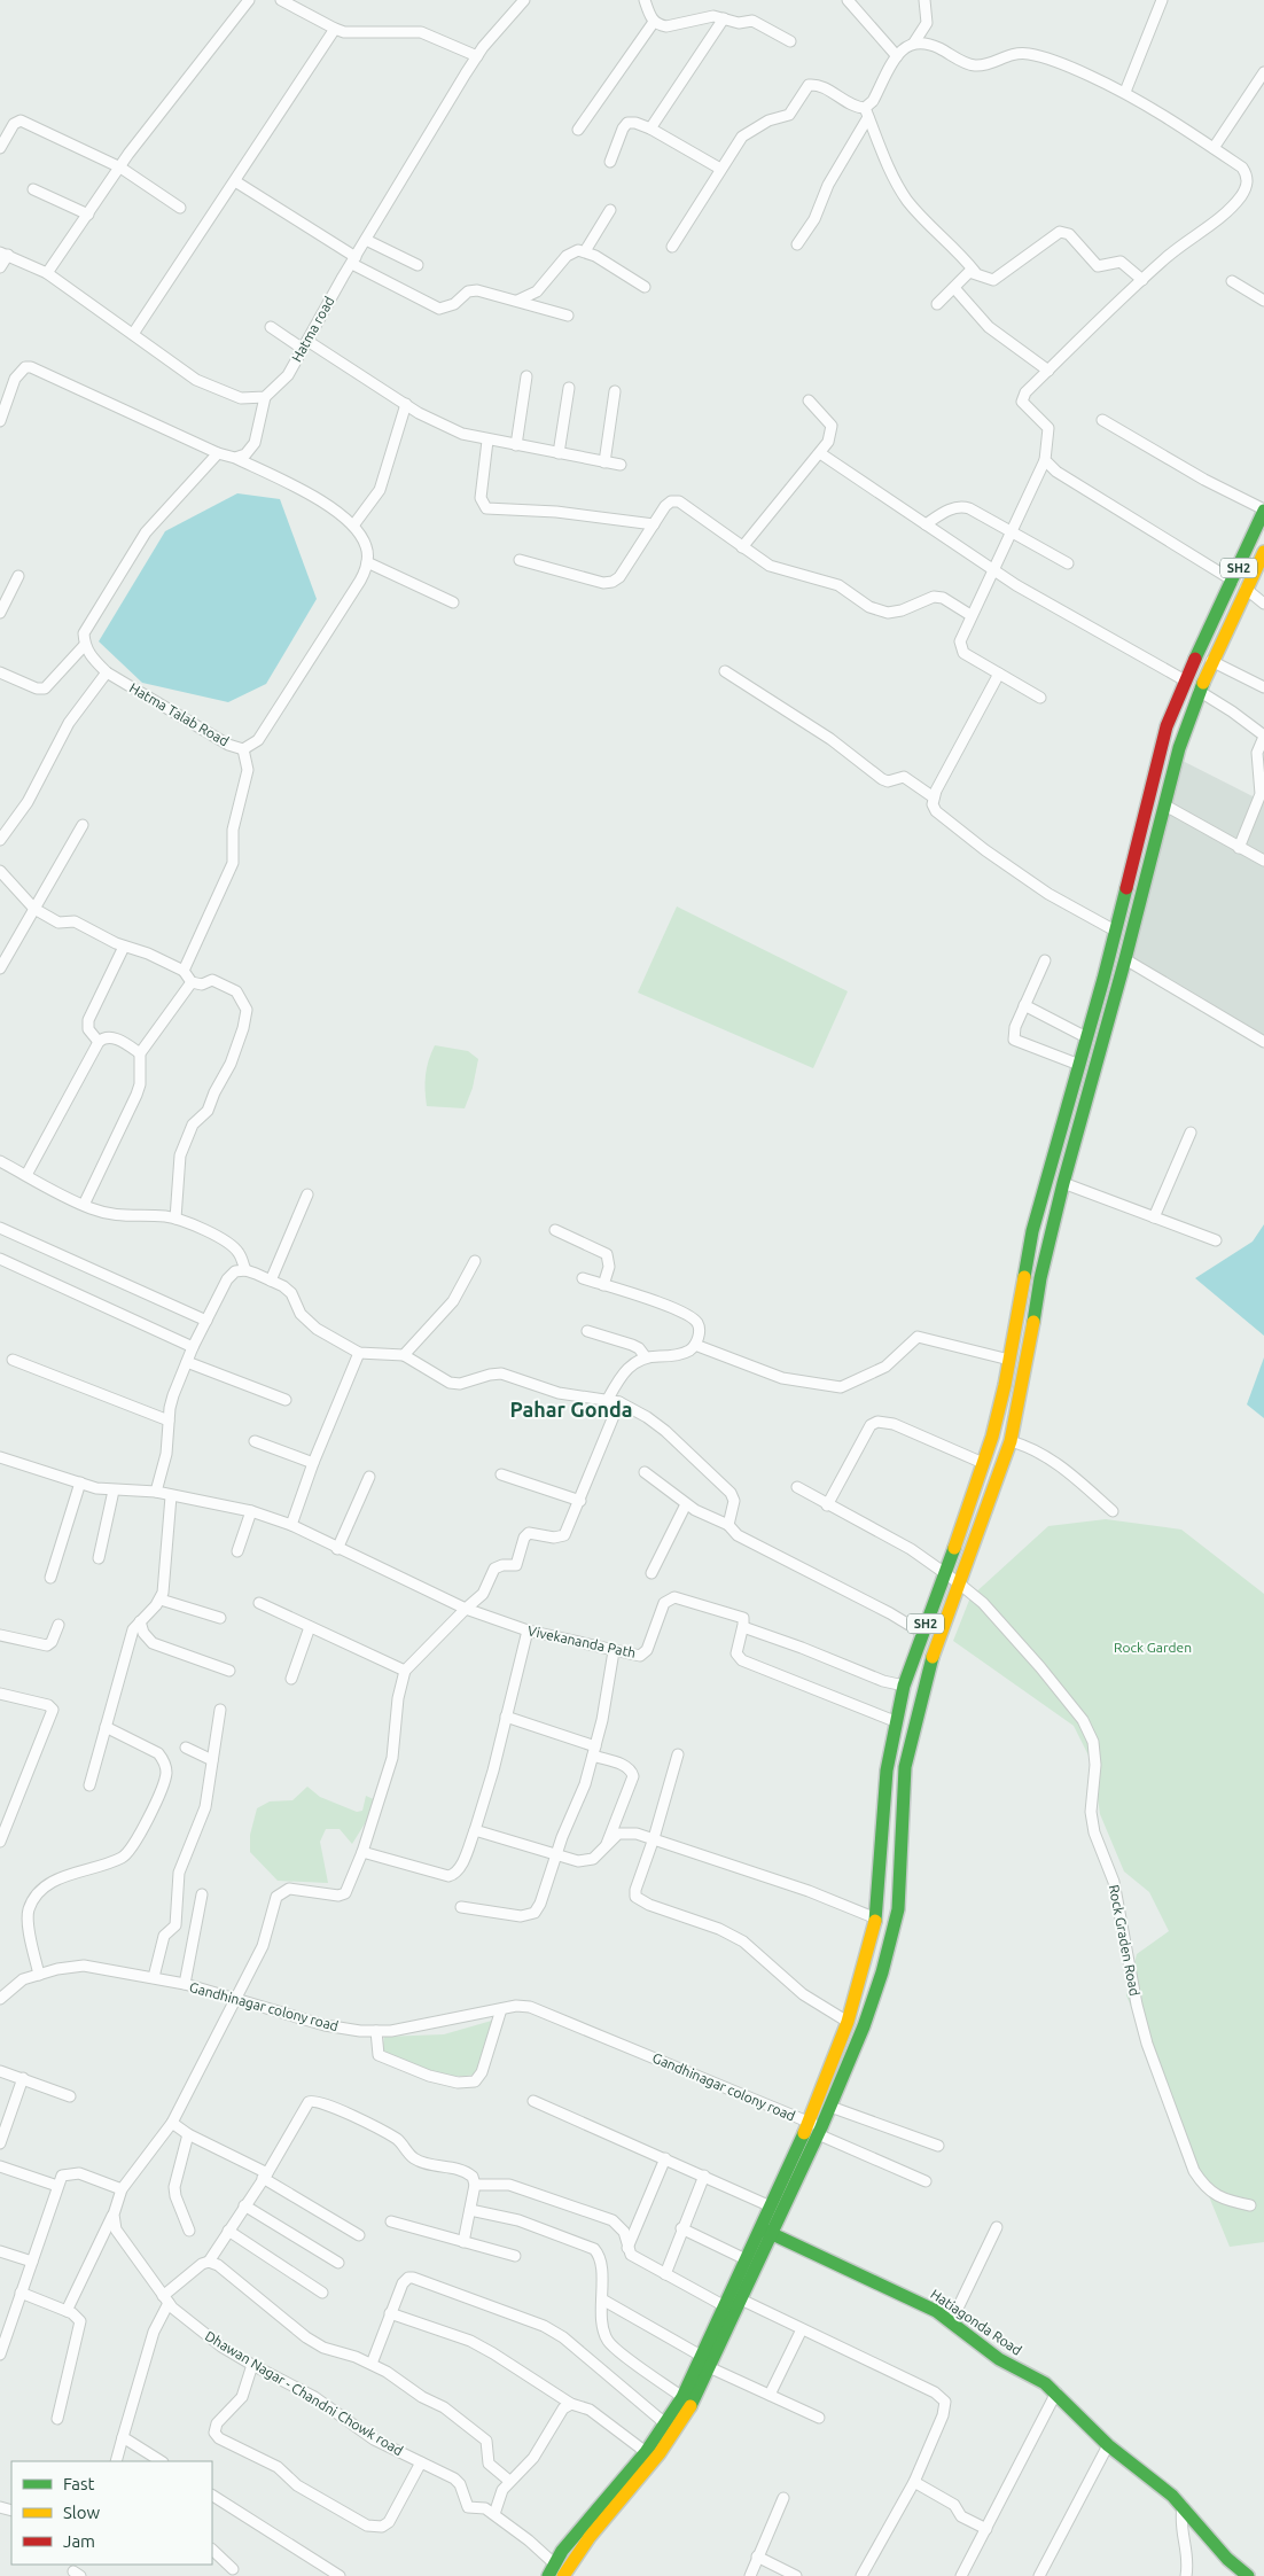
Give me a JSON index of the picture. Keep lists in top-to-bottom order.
{
  "streets": {
    "main road": ["SH2", "Hatiagonda Road"],
    "street": [
      "Hatma road",
      "Hatma Talab Road",
      "Vivekananda Path",
      "Rock Graden Road",
      "Gandhinagar colony road",
      "Dhawan Nagar - Chandni Chowk road"
    ]
  },
  "crossings": [
    ["SH2", "Rock Graden Road"],
    ["SH2", "Gandhinagar colony road"],
    ["SH2", "Hatiagonda Road"],
    ["SH2", "Dhawan Nagar - Chandni Chowk road"]
  ],
  "districts": ["Pahar Gonda"],
  "parks": ["Rock Garden"],
  "legend": ["Fast", "Slow", "Jam"]
}
